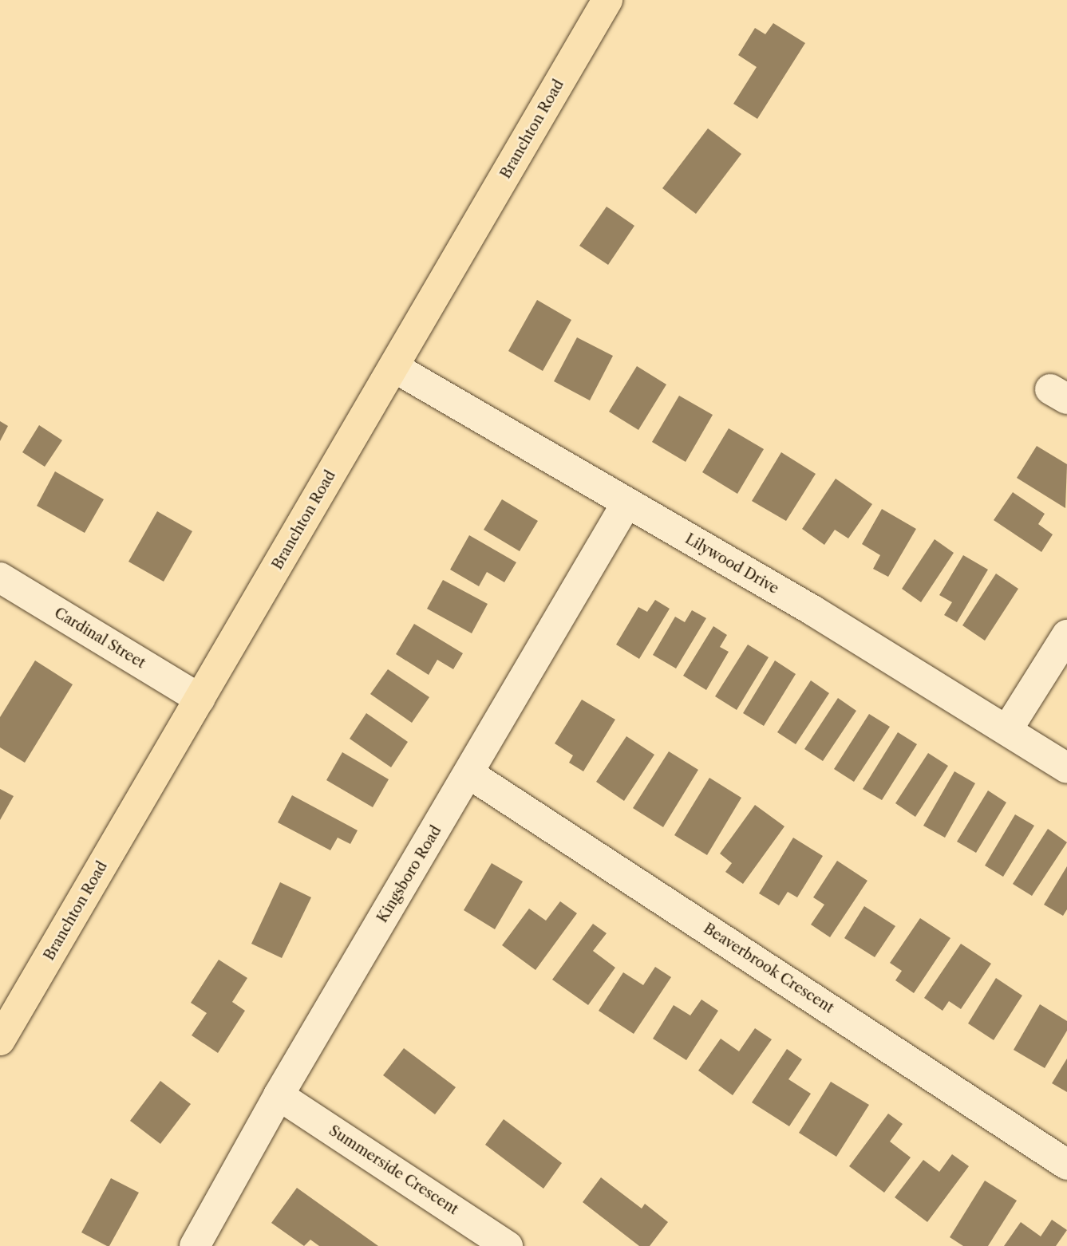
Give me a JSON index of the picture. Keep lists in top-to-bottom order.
{
  "streets": {
    "main road": ["Branchton Road"],
    "street": [
      "Lilywood Drive",
      "Cardinal Street",
      "Kingsboro Road",
      "Beaverbrook Crescent",
      "Summerside Crescent"
    ]
  },
  "crossings": [
    ["Branchton Road", "Lilywood Drive"],
    ["Branchton Road", "Cardinal Street"],
    ["Lilywood Drive", "Kingsboro Road"],
    ["Kingsboro Road", "Beaverbrook Crescent"],
    ["Kingsboro Road", "Summerside Crescent"]
  ]
}
